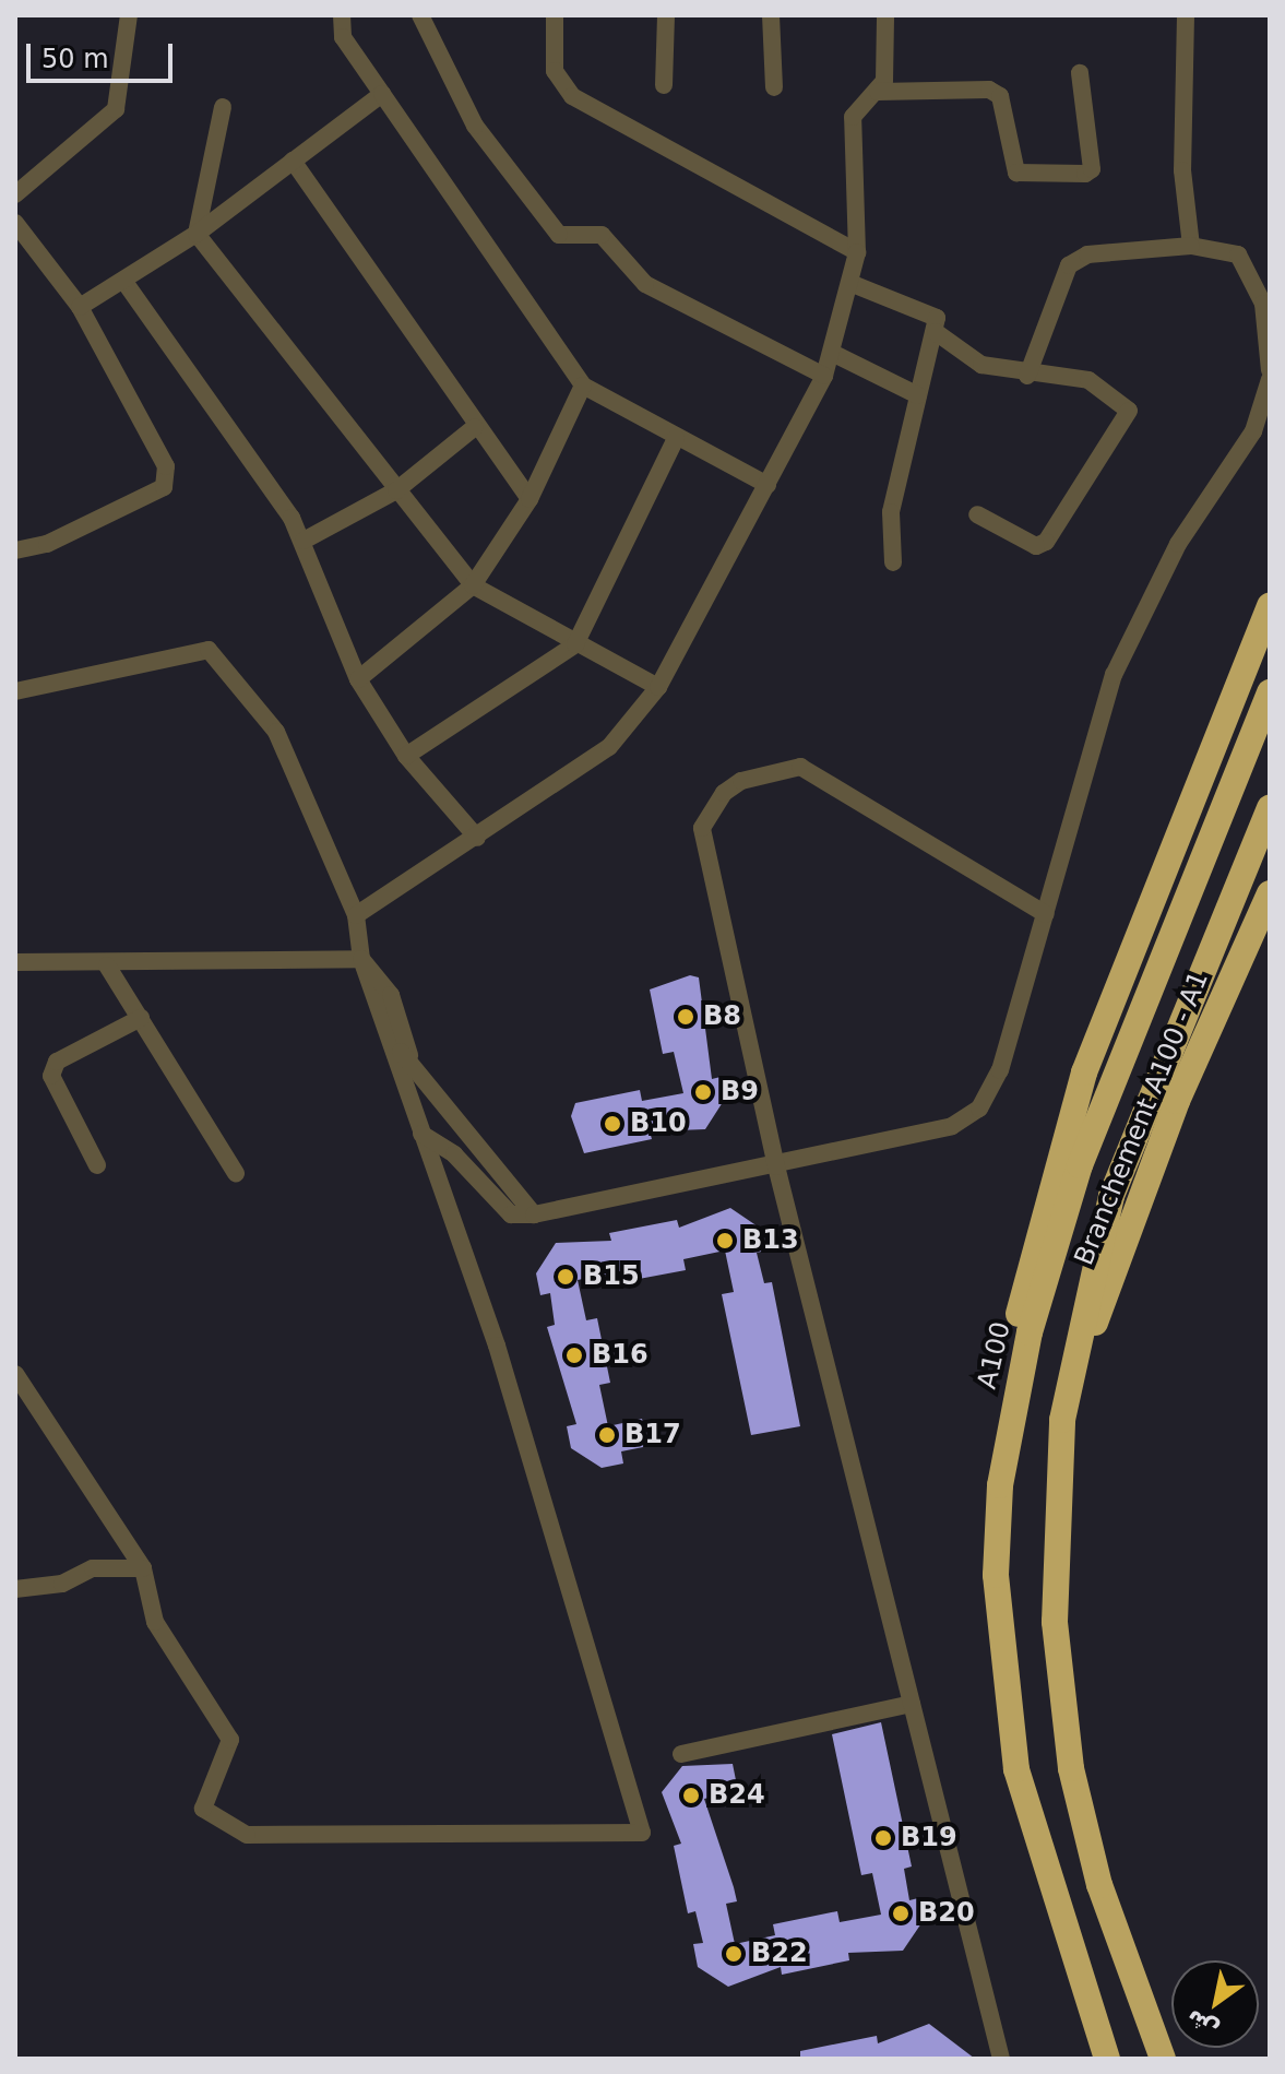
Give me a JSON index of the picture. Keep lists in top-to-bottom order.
{
  "streets": {
    "highway": ["Branchement A100 - A1", "A100"]
  },
  "places": [
    "B8",
    "B9",
    "B10",
    "B13",
    "B15",
    "B16",
    "B17",
    "B24",
    "B19",
    "B20",
    "B22"
  ],
  "scale_bar": "50 m",
  "north": "bottom left"
}
